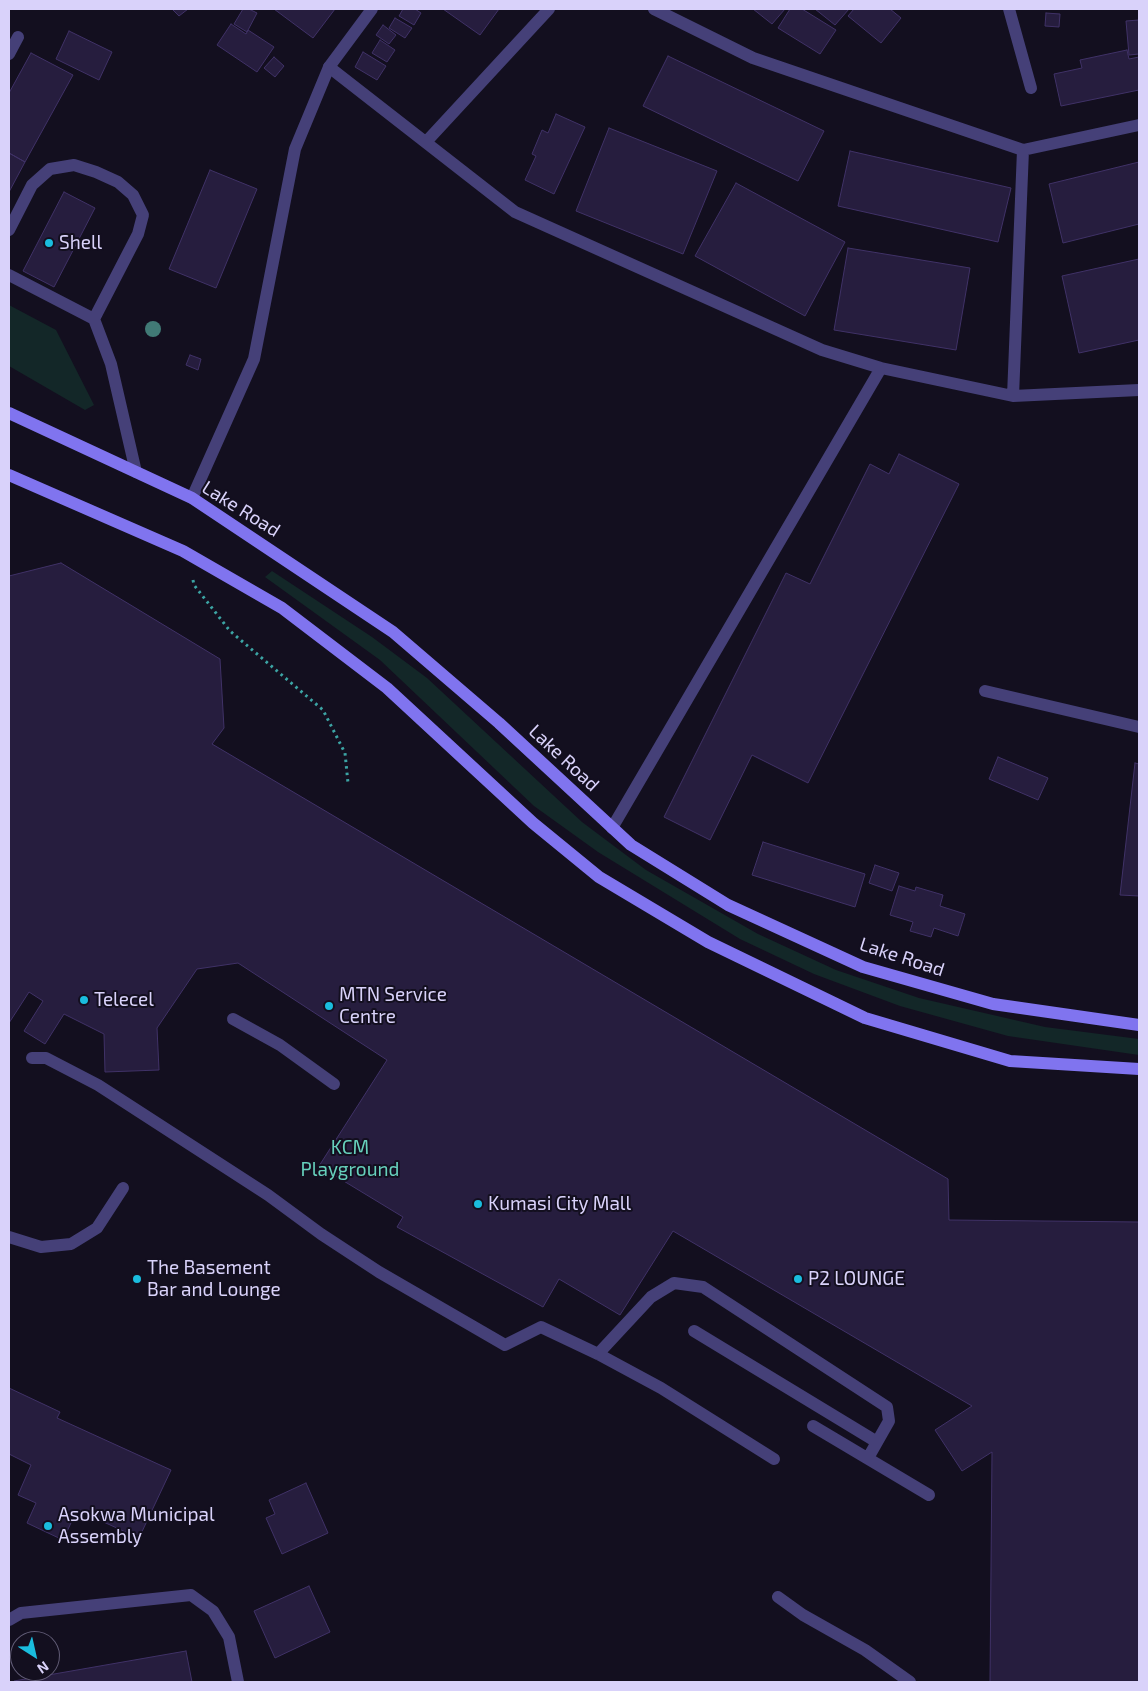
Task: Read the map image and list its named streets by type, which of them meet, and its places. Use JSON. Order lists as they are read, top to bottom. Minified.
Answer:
{"streets":{"main road":["Lake Road"]},"parks":["KCM Playground"],"places":["Shell","Telecel","MTN Service Centre","Kumasi City Mall","The Basement Bar and Lounge","P2 LOUNGE","Asokwa Municipal Assembly"],"north":"bottom right"}
